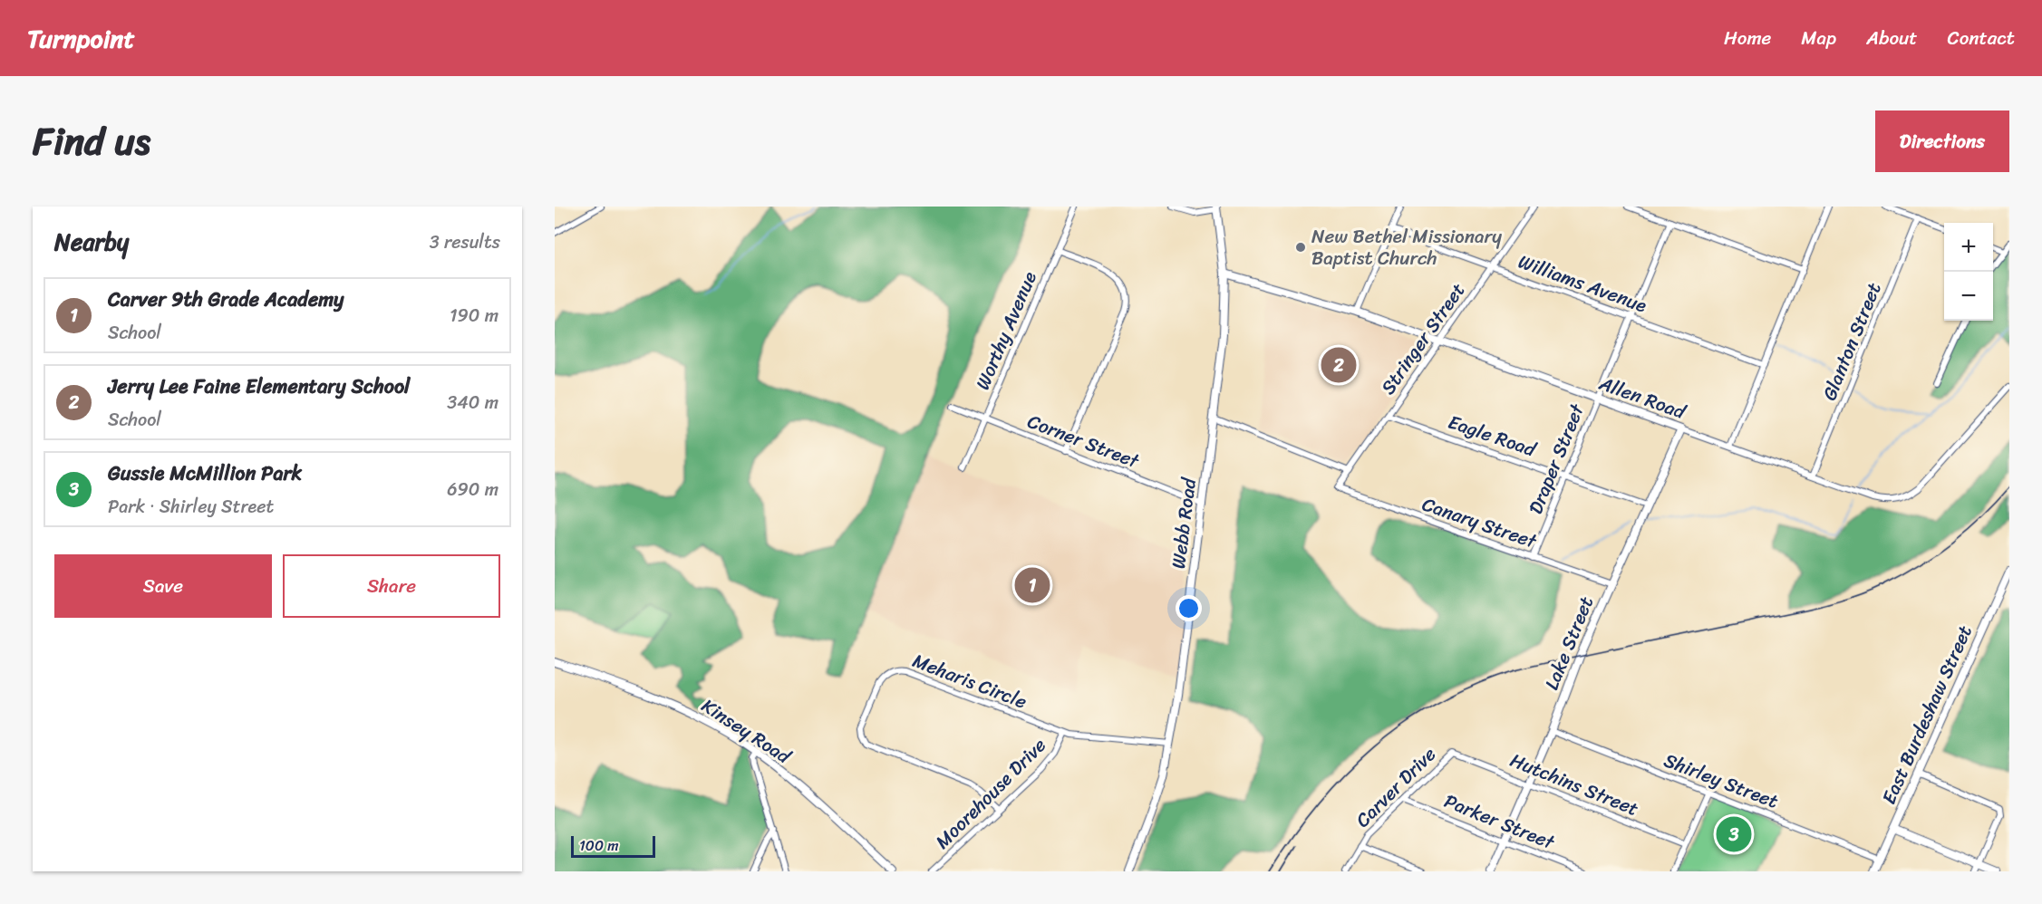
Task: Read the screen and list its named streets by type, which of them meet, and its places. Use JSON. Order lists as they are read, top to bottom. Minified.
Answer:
{"streets":{"street":["Williams Avenue","Worthy Avenue","Stringer Street","Glanton Street","Allen Road","Eagle Road","Corner Street","Draper Street","Canary Street","Webb Road","Lake Street","Meharis Circle","East Burdeshaw Street","Kinsey Road","Shirley Street","Hutchins Street","Carver Drive","Moorehouse Drive","Parker Street"]},"crossings":[["Williams Avenue","Stringer Street"],["Williams Avenue","Draper Street"],["Worthy Avenue","Corner Street"],["Stringer Street","Allen Road"],["Stringer Street","Eagle Road"],["Stringer Street","Canary Street"],["Glanton Street","Allen Road"],["Allen Road","Draper Street"],["Allen Road","Webb Road"],["Allen Road","Lake Street"],["Eagle Road","Draper Street"],["Eagle Road","Lake Street"],["Corner Street","Webb Road"],["Draper Street","Canary Street"],["Canary Street","Lake Street"],["Webb Road","Meharis Circle"],["Lake Street","Shirley Street"],["Lake Street","Hutchins Street"],["Lake Street","Parker Street"],["Meharis Circle","Moorehouse Drive"],["East Burdeshaw Street","Shirley Street"],["Hutchins Street","Carver Drive"],["Carver Drive","Parker Street"]],"places":["New Bethel Missionary Baptist Church"],"scale_bar":"100 m","page":{"header":"Turnpoint","nav":["Home","Map","About","Contact"],"title":"Find us","buttons":["Directions",["Save","Share"]],"heading":["Nearby","3 results"],"map_buttons":["+","−"],"list":[{"mark":"1","name":"Carver 9th Grade Academy","note":"School","value":"190 m"},{"mark":"2","name":"Jerry Lee Faine Elementary School","note":"School","value":"340 m"},{"mark":"3","name":"Gussie McMillion Park","note":"Park · Shirley Street","value":"690 m"}],"pins":["2","1","3"],"scale":"100 m"}}
